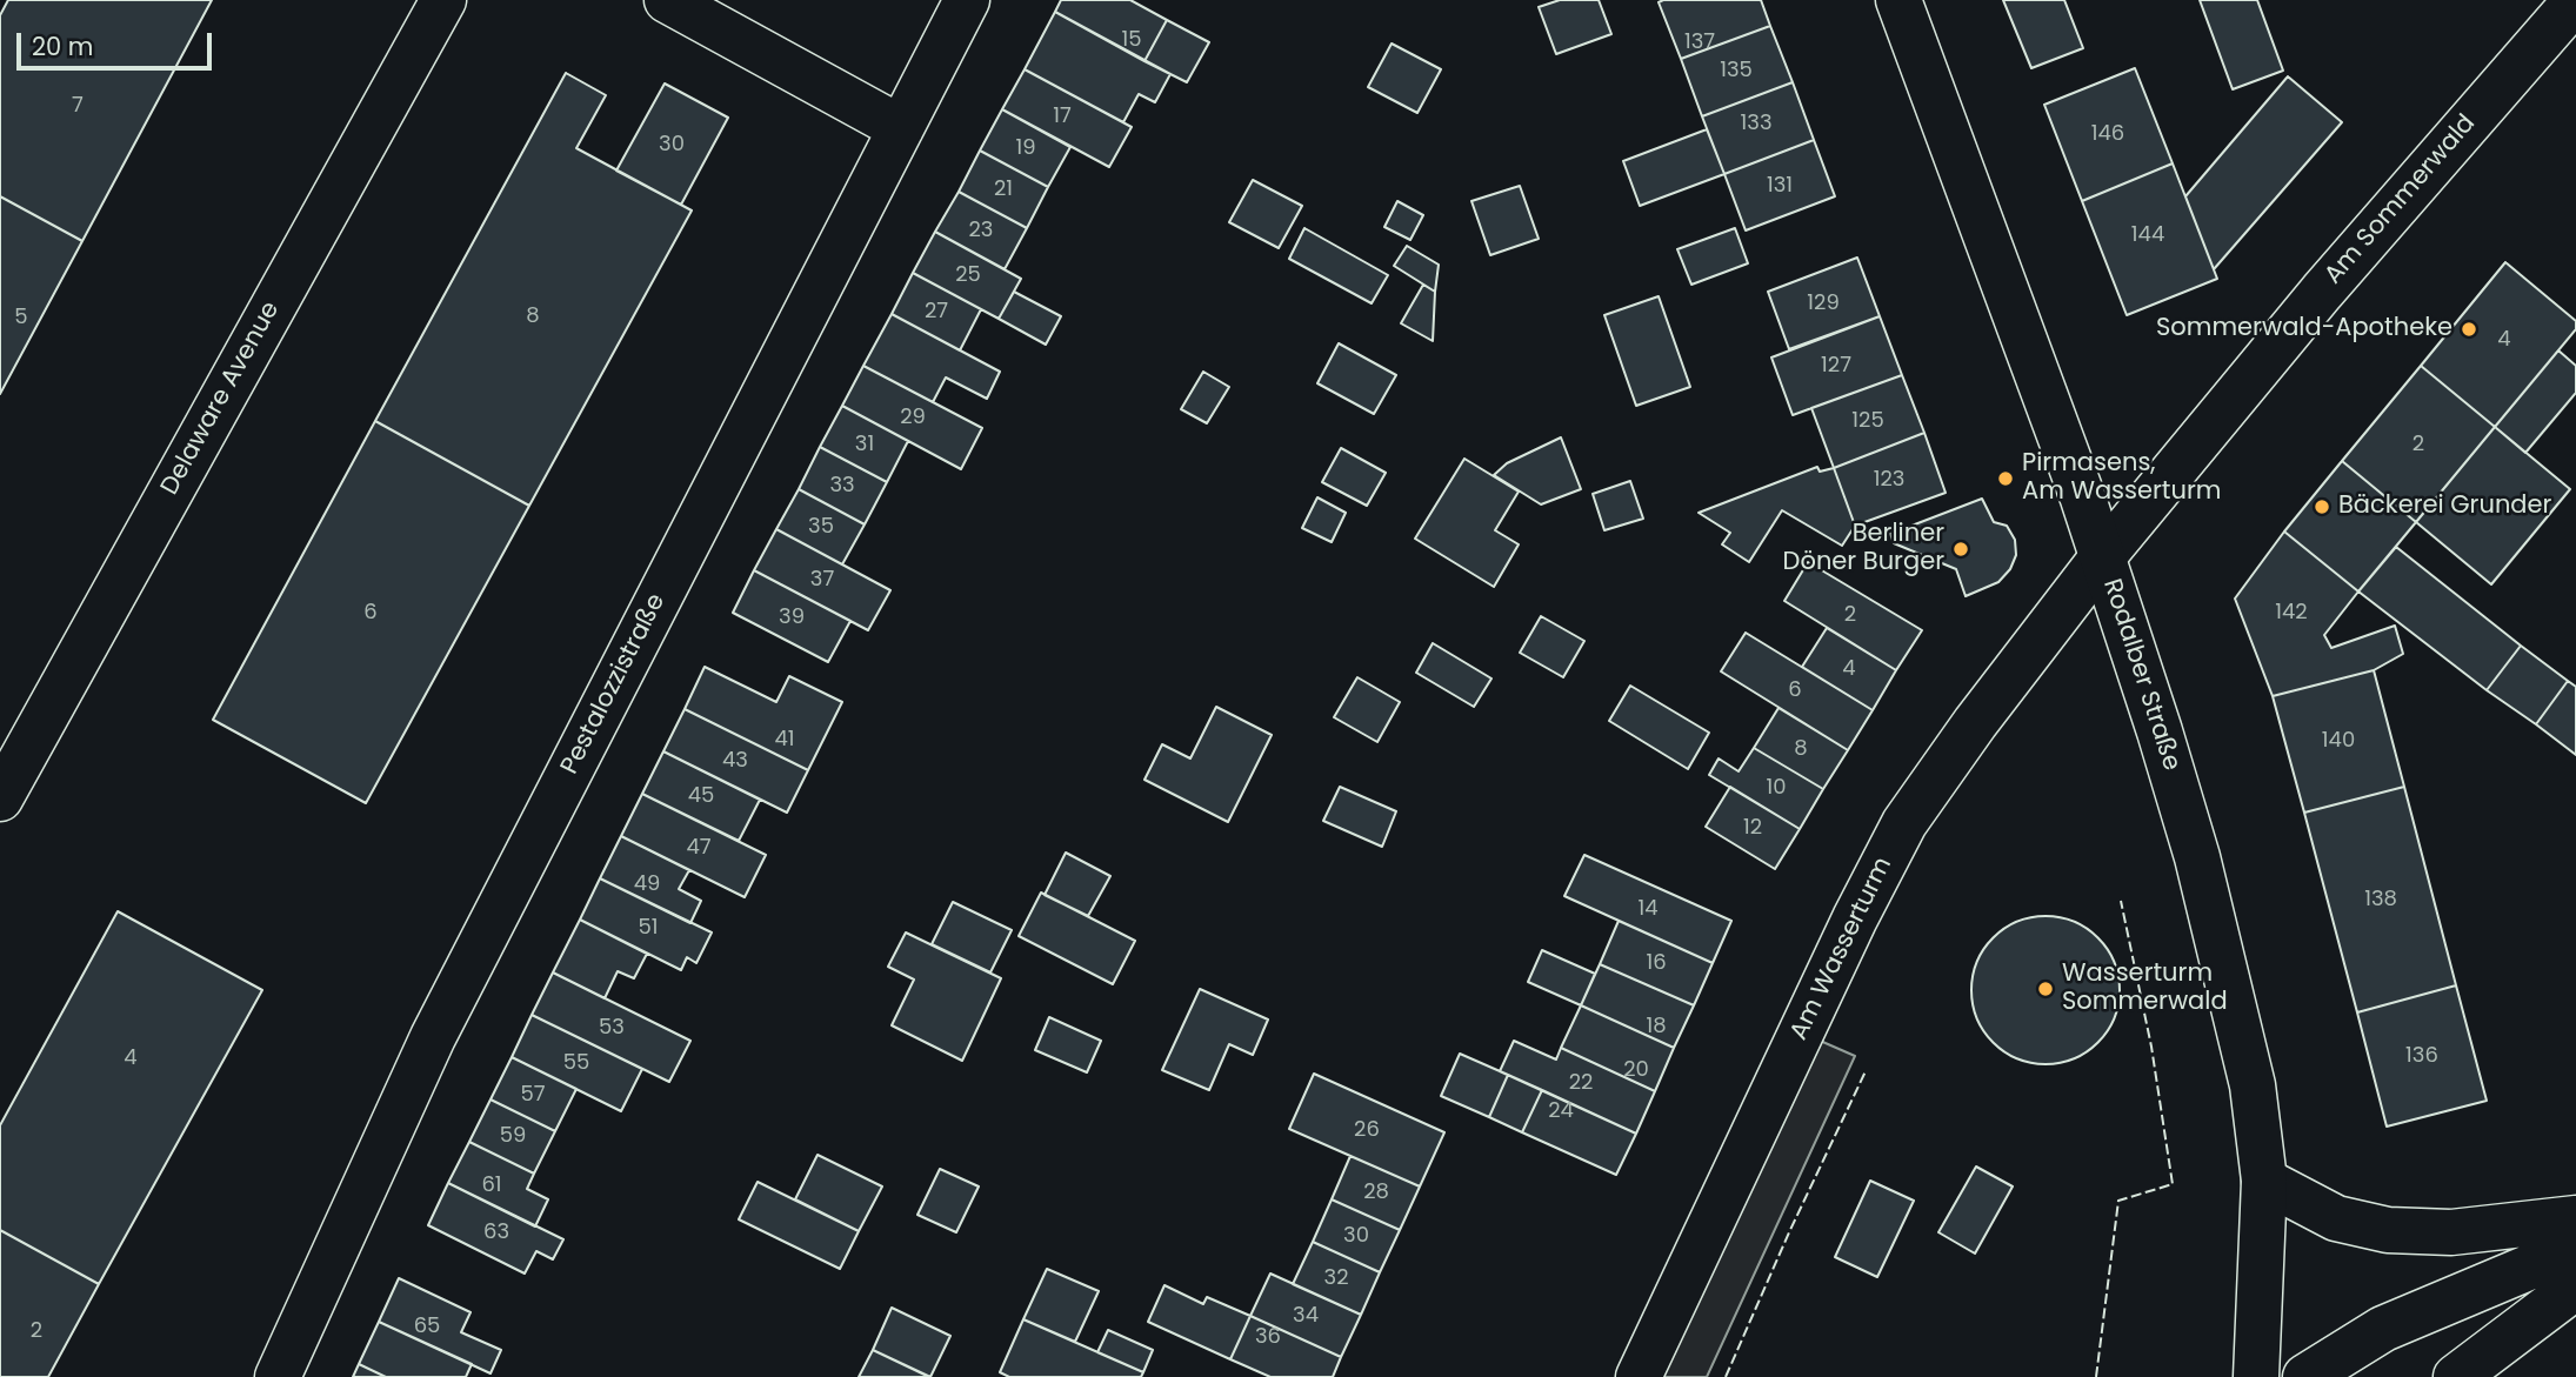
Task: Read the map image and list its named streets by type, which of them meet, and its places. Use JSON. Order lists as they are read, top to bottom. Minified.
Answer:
{"streets":{"street":["Am Sommerwald","Delaware Avenue","Rodalber Straße","Pestalozzistraße","Am Wasserturm"]},"crossings":[["Am Sommerwald","Rodalber Straße"],["Am Sommerwald","Am Wasserturm"],["Rodalber Straße","Am Wasserturm"]],"places":["Sommerwald-Apotheke","Pirmasens, Am Wasserturm","Bäckerei Grunder","Berliner Döner Burger","Wasserturm Sommerwald"],"house_numbers":["15","137","135","7","17","133","146","30","19","131","21","23","144","25","129","27","8","5","4","127","29","125","31","2","123","33","35","37","6","142","2","39","4","6","41","140","8","43","10","45","12","47","49","138","14","51","16","18","53","136","4","55","20","22","57","24","26","59","61","28","63","30","32","34","65","2","36"],"scale_bar":"20 m"}
